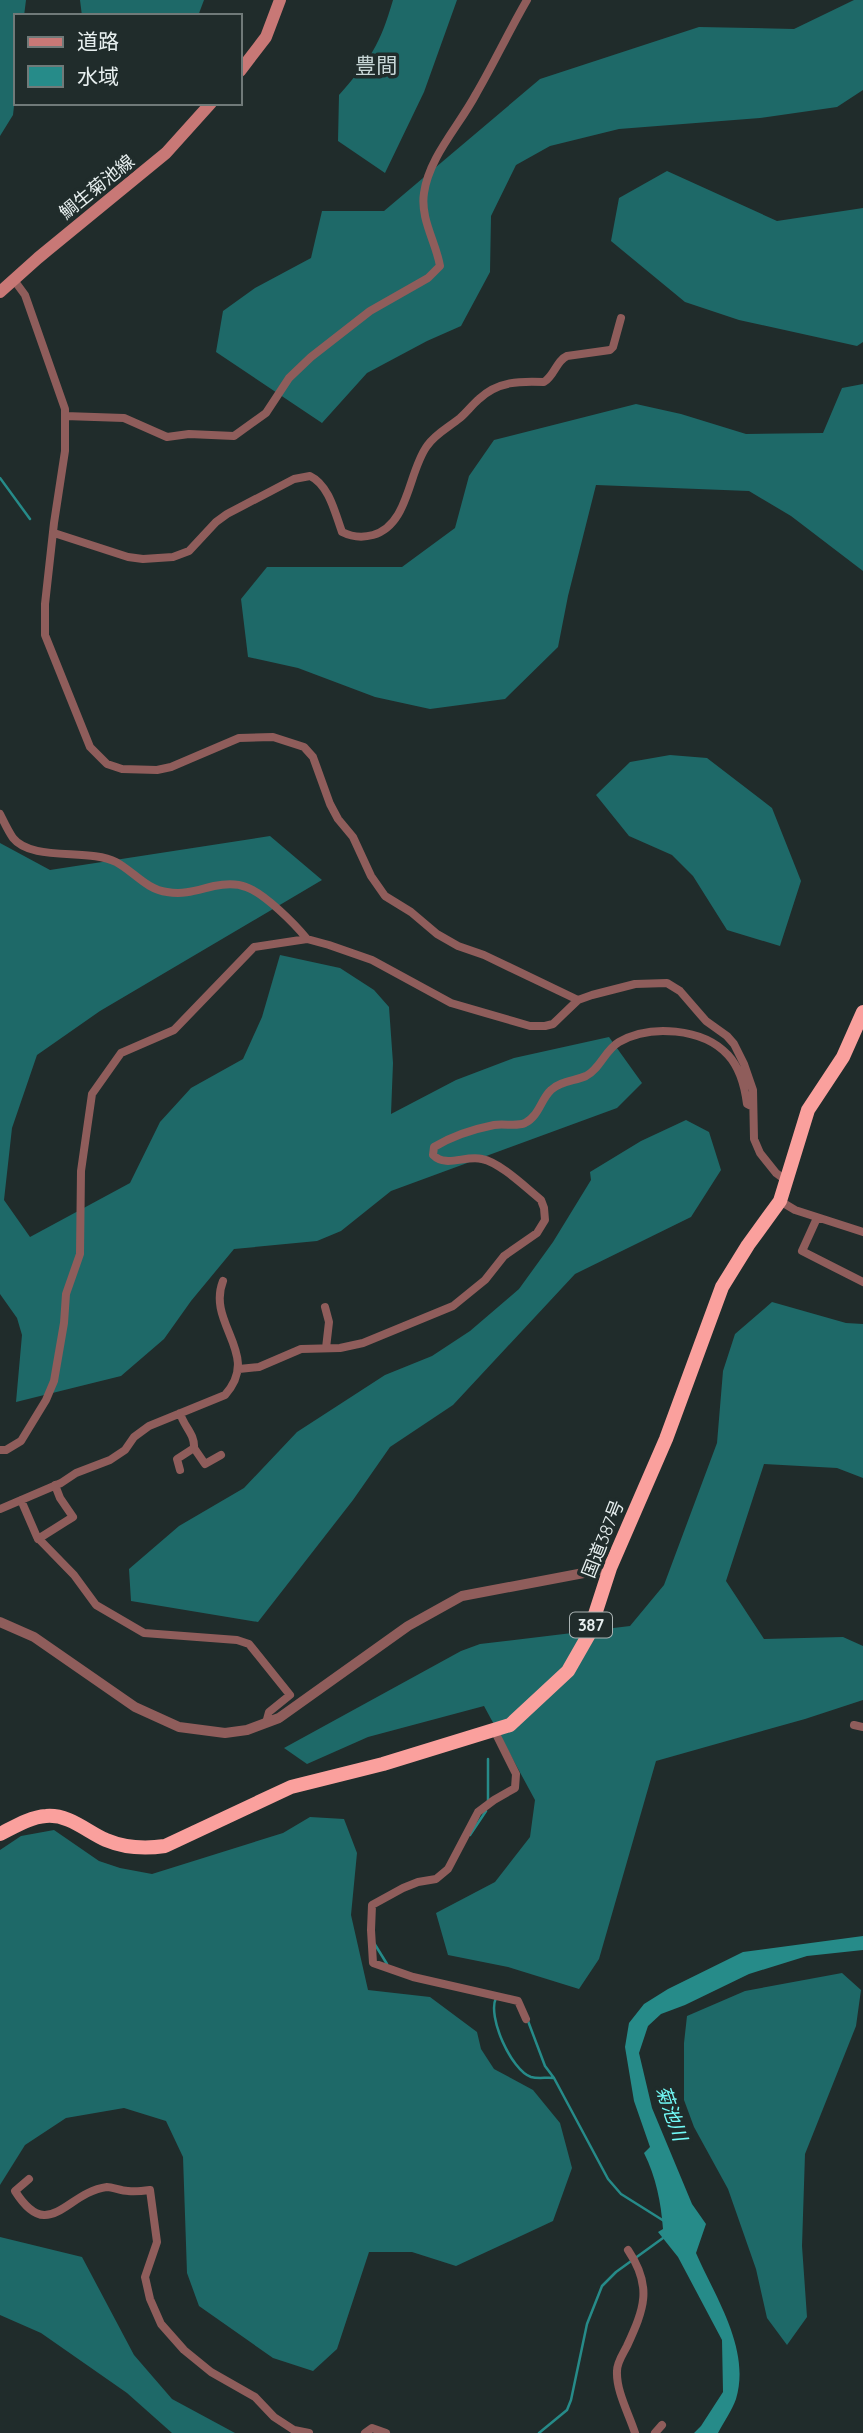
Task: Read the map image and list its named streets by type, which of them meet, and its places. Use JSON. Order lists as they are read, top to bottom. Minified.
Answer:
{"streets":{"highway":["国道387号","387"],"main road":["鯛生菊池線"]},"districts":["豊間"],"water":["菊池川"],"legend":["道路","水域"]}
